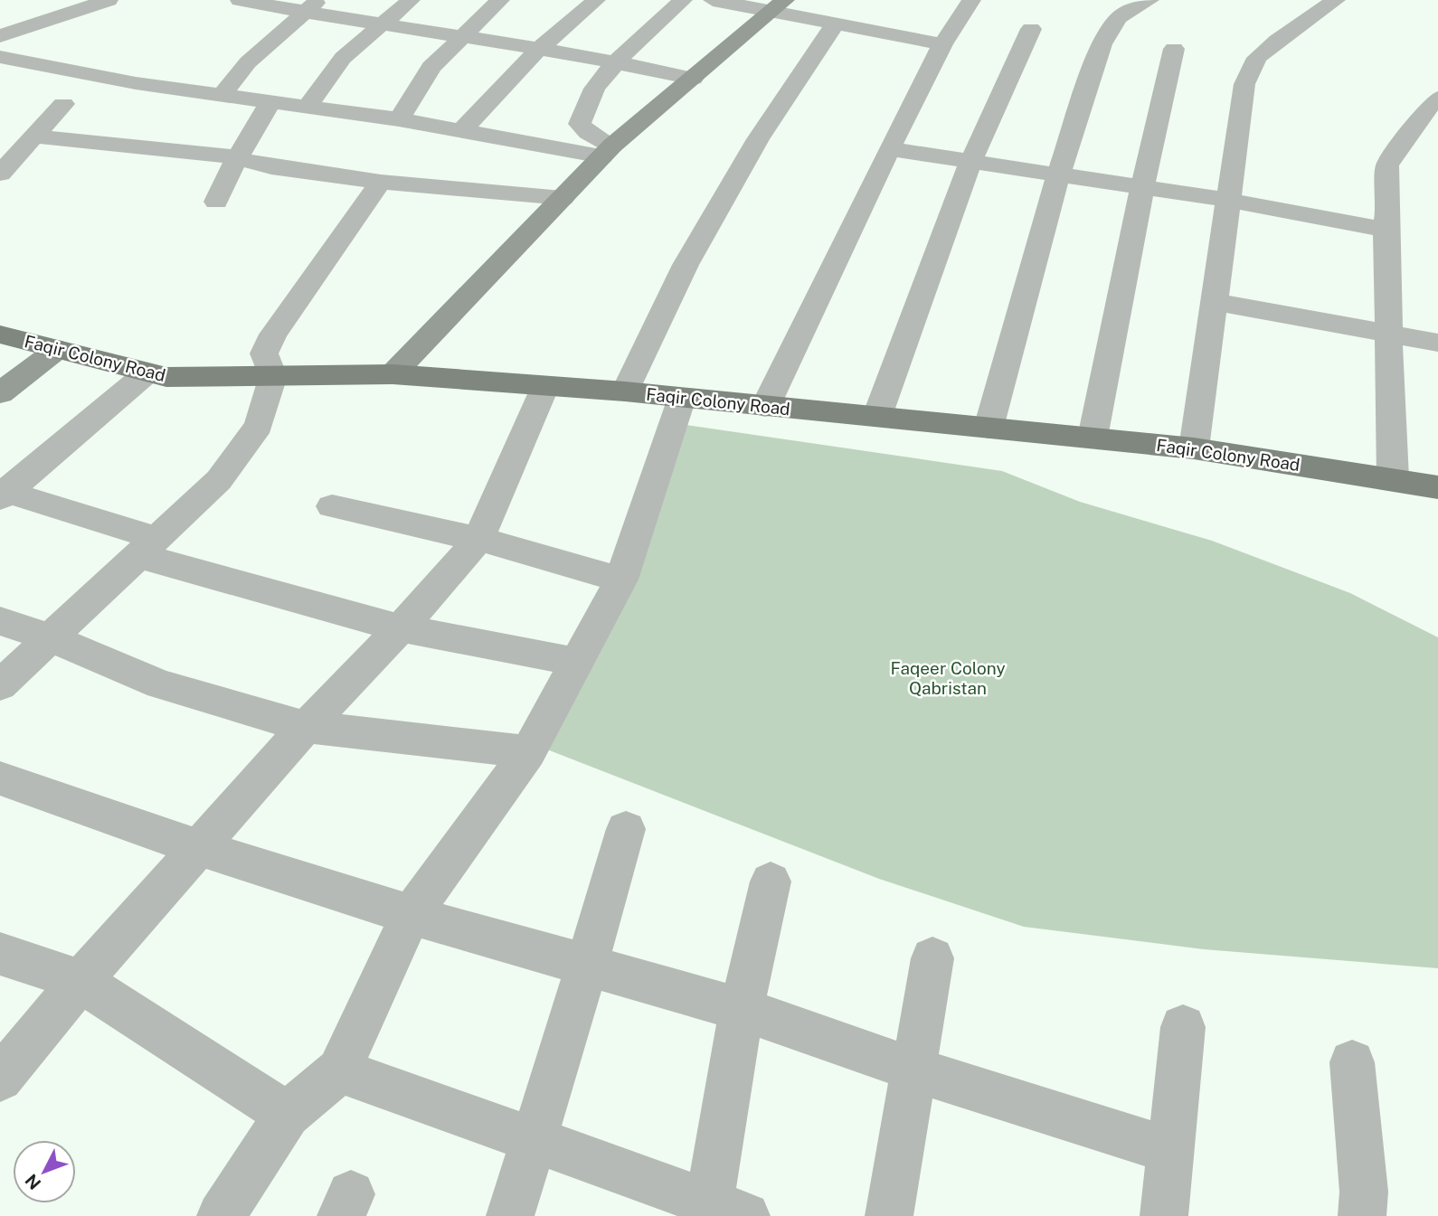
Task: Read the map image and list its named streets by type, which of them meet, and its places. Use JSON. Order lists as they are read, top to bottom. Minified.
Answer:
{"streets":{"main road":["Faqir Colony Road"]},"parks":["Faqeer Colony Qabristan"],"north":"bottom left"}
